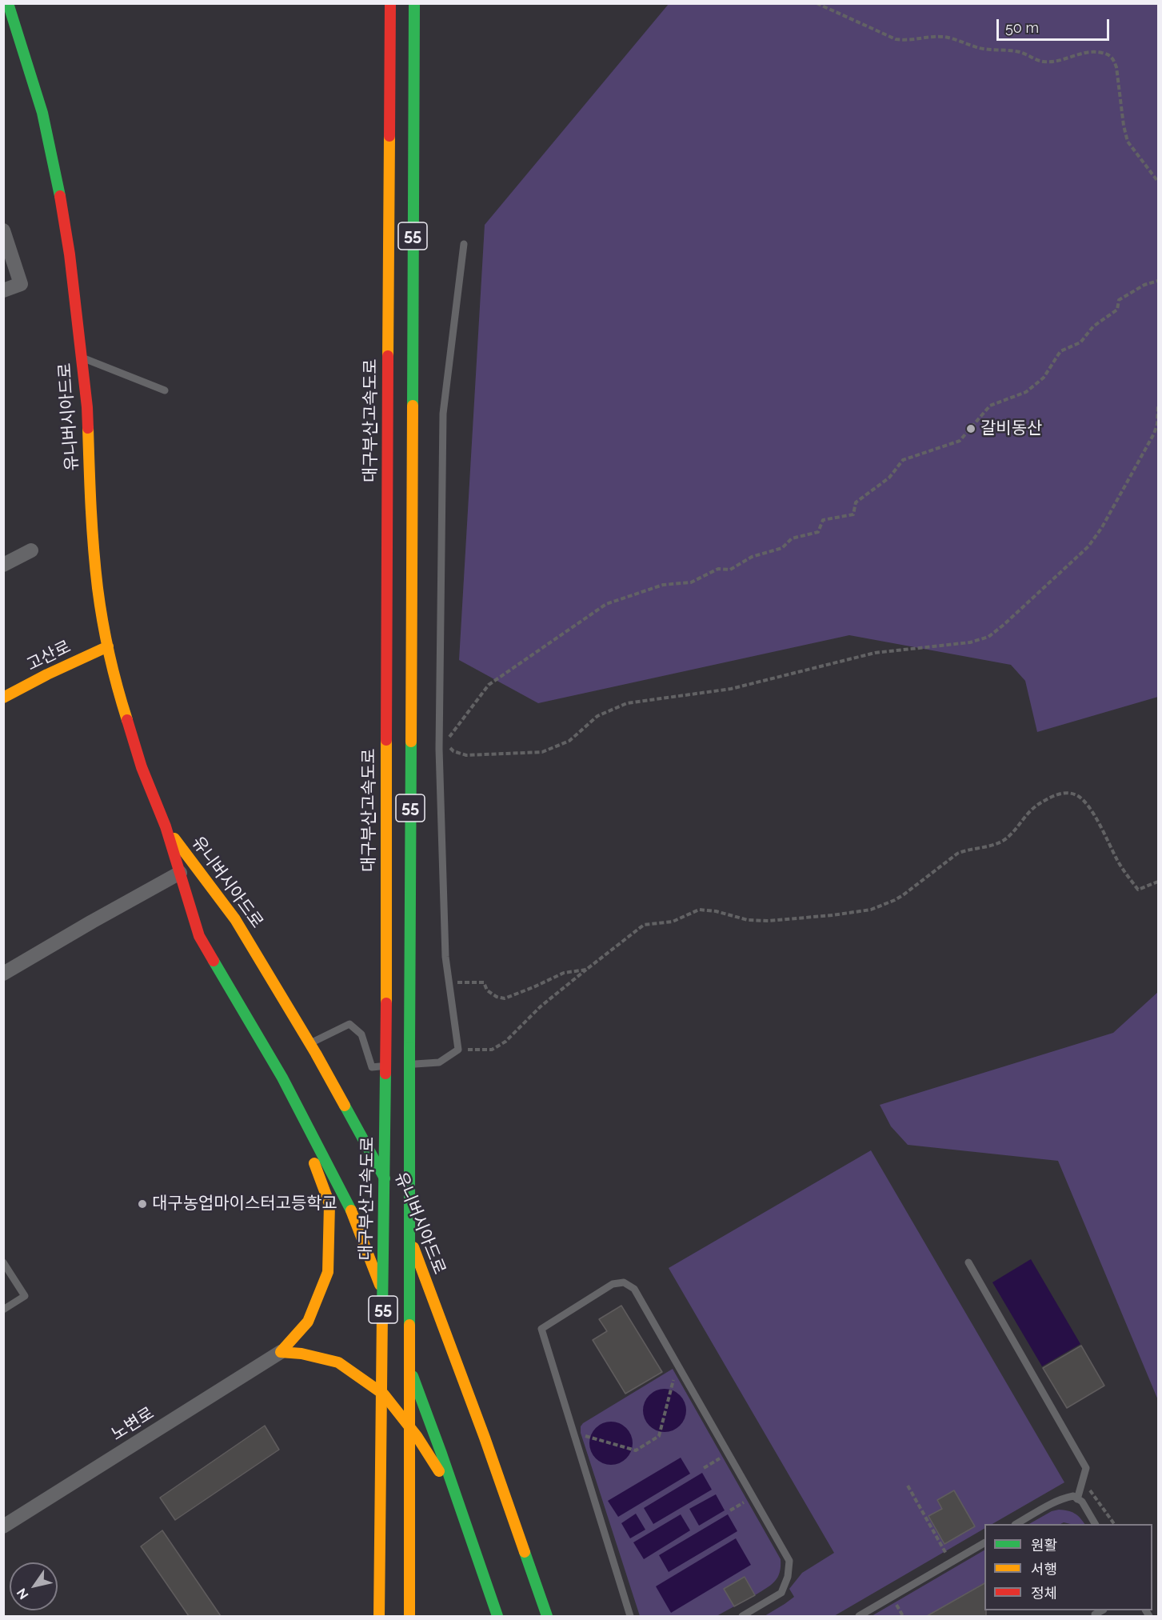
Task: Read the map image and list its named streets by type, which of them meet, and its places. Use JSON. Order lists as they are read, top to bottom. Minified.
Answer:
{"streets":{"main road":["55","유니버시아드로","대구부산고속도로","고산로"],"street":["노변로"]},"crossings":[["유니버시아드로","고산로"]],"places":["갈비동산","대구농업마이스터고등학교"],"legend":["원활","서행","정체"],"scale_bar":"50 m","north":"bottom left"}
